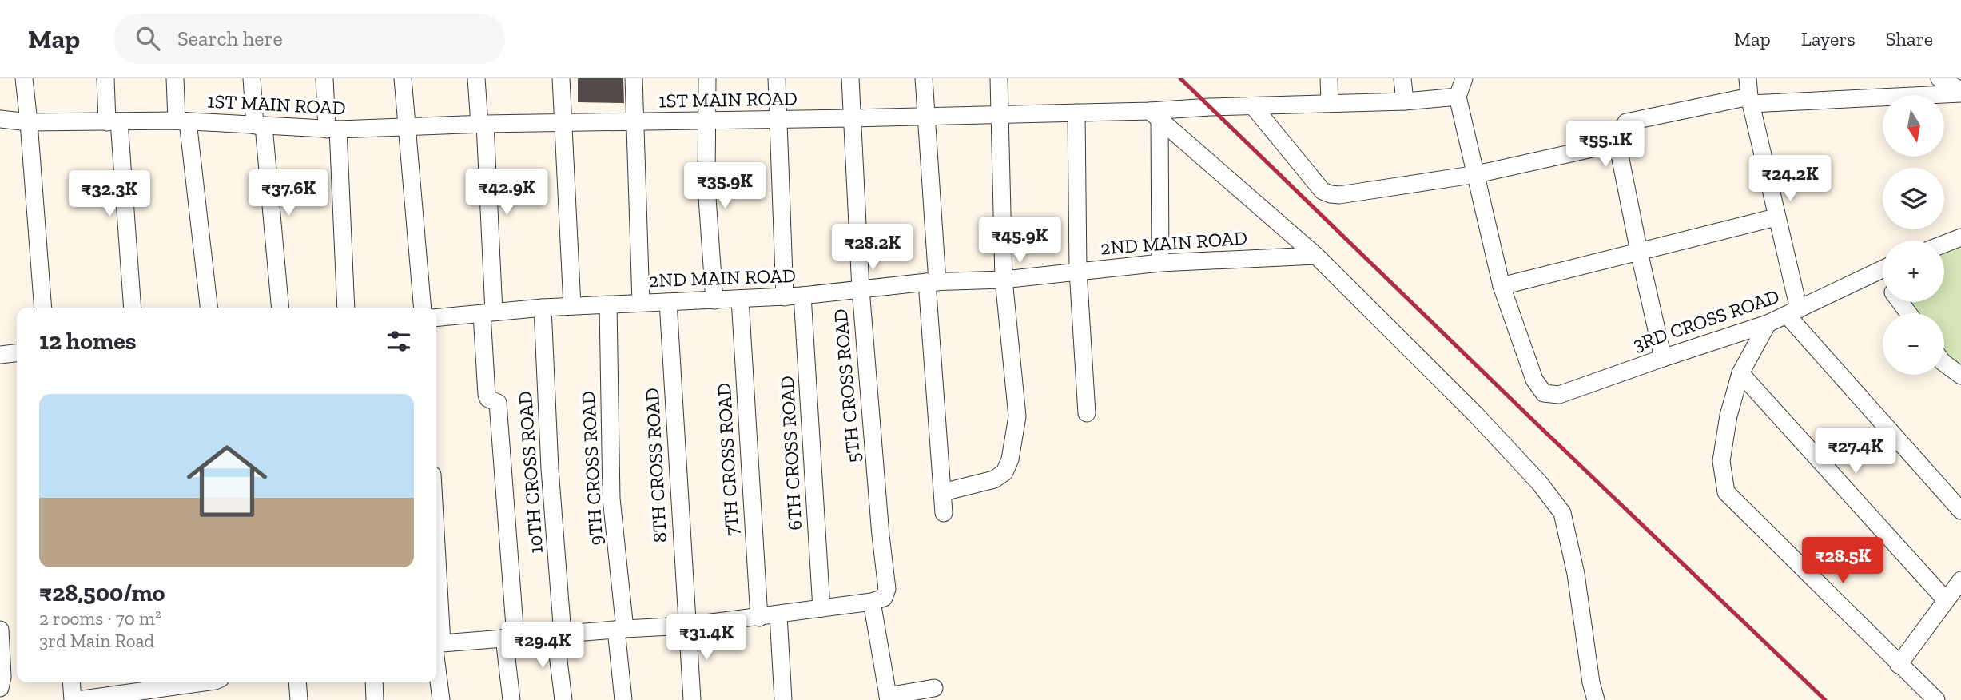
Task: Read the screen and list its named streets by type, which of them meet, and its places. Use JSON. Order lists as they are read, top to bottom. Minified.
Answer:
{"streets":{"street":["1ST MAIN ROAD","2ND MAIN ROAD","3RD CROSS ROAD","5TH CROSS ROAD","6TH CROSS ROAD","7TH CROSS ROAD","8TH CROSS ROAD","9TH CROSS ROAD","10TH CROSS ROAD"]},"crossings":[["1ST MAIN ROAD","5TH CROSS ROAD"],["2ND MAIN ROAD","5TH CROSS ROAD"],["2ND MAIN ROAD","6TH CROSS ROAD"],["2ND MAIN ROAD","7TH CROSS ROAD"],["2ND MAIN ROAD","8TH CROSS ROAD"],["2ND MAIN ROAD","9TH CROSS ROAD"],["2ND MAIN ROAD","10TH CROSS ROAD"]],"north":"bottom","page":{"header":"Map","search":"Search here","nav":["Map","Layers","Share"],"map_buttons":["+","−"],"price":["₹55.1K","₹24.2K","₹35.9K","₹42.9K","₹37.6K","₹32.3K","₹45.9K","₹28.2K","₹27.4K","₹28.5K","₹31.4K","₹29.4K"],"heading":"12 homes","list":[{"name":"₹28,500/mo","note":"2 rooms · 70 m² · 3rd Main Road"}]}}
